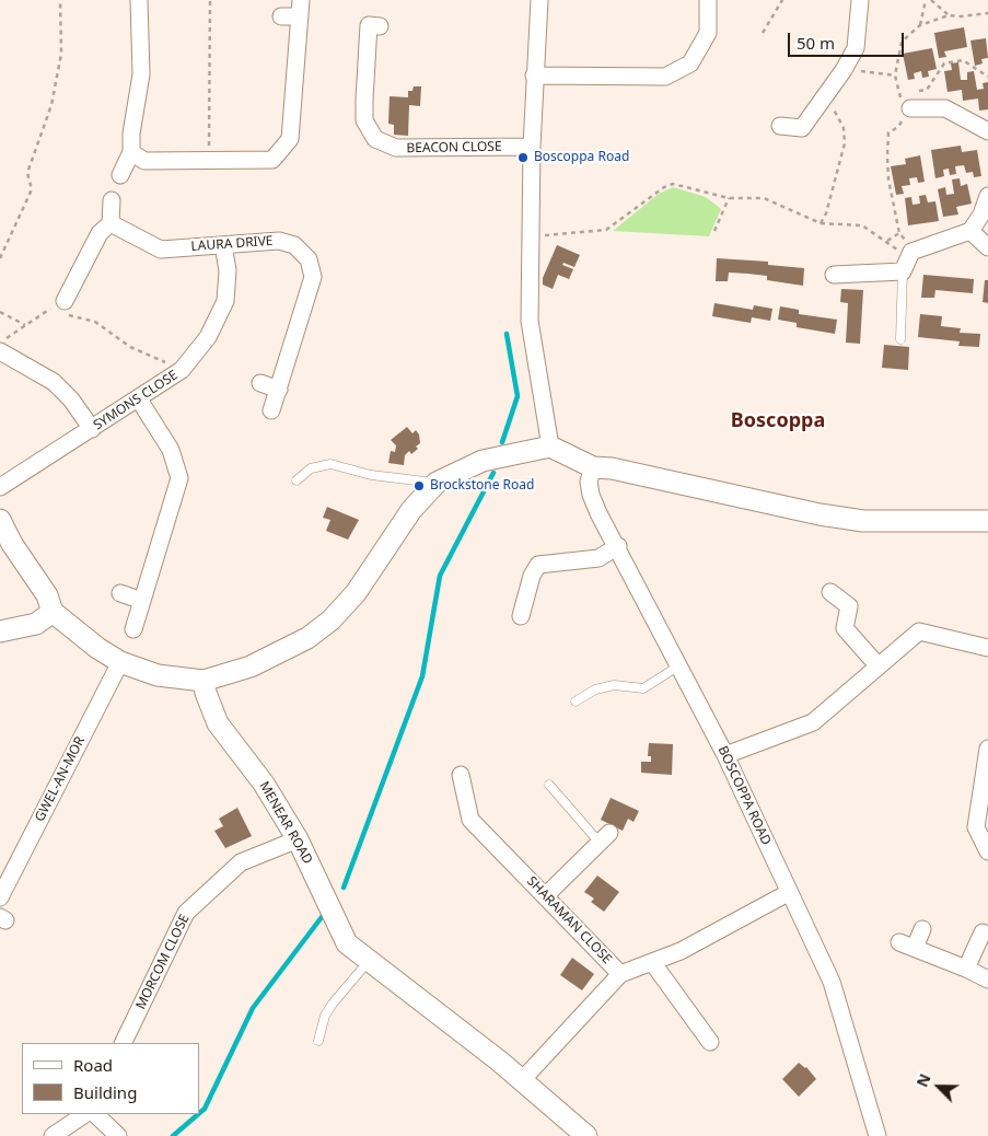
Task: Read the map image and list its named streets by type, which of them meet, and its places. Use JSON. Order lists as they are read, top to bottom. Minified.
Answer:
{"streets":{"street":["BEACON CLOSE","LAURA DRIVE","SYMONS CLOSE","GWEL-AN-MOR","BOSCOPPA ROAD","MENEAR ROAD","SHARAMAN CLOSE","MORCOM CLOSE"]},"crossings":[["LAURA DRIVE","SYMONS CLOSE"],["MENEAR ROAD","SHARAMAN CLOSE"],["MENEAR ROAD","MORCOM CLOSE"]],"districts":["Boscoppa"],"places":["Boscoppa Road","Brockstone Road"],"legend":["Road","Building"],"scale_bar":"50 m","north":"top left"}
